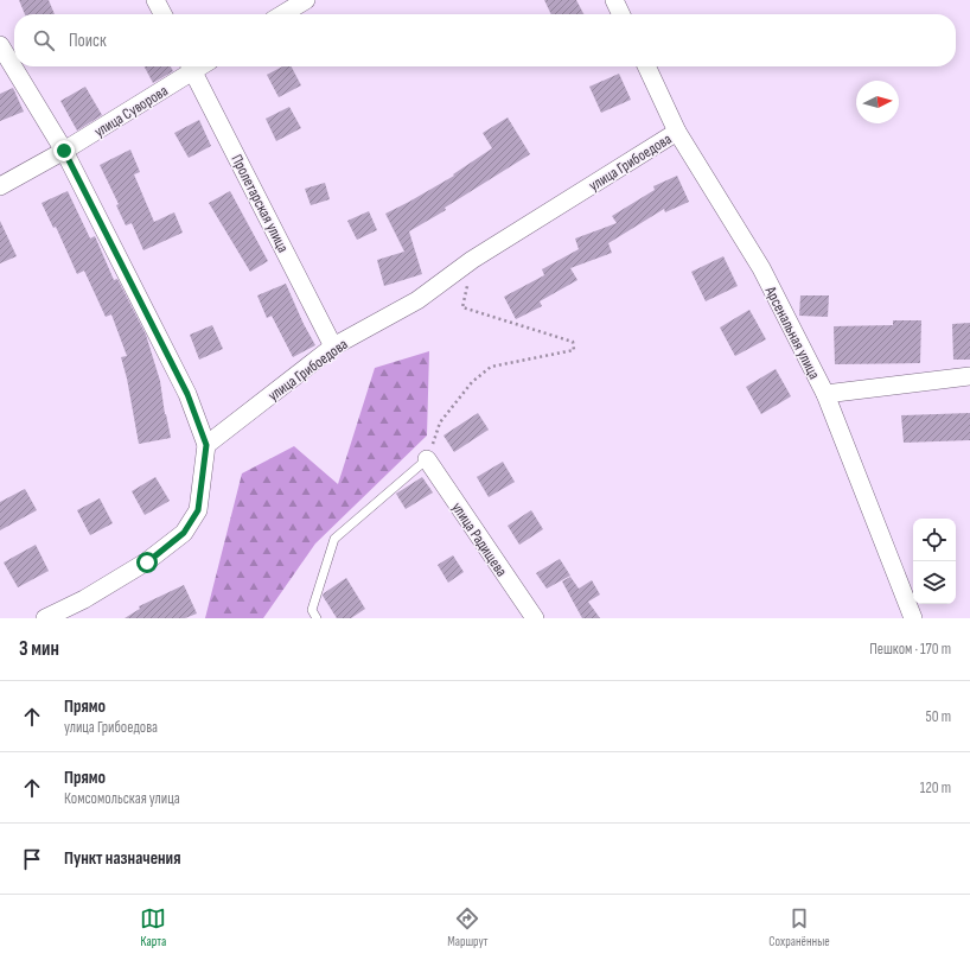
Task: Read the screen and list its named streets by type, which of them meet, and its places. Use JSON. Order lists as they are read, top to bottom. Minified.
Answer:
{"streets":{"street":["улица Суворова","улица Грибоедова","Пролетарская улица","Арсенальная улица","улица Радищева"]},"crossings":[["улица Грибоедова","Пролетарская улица"],["улица Грибоедова","Арсенальная улица"]],"north":"right","page":{"search":"Поиск","heading":["3 мин","Пешком · 170 m"],"list":[["Прямо","улица Грибоедова","50 m"],["Прямо","Комсомольская улица","120 m"],"Пункт назначения"],"nav":["Карта","Маршрут","Сохранённые"]}}
